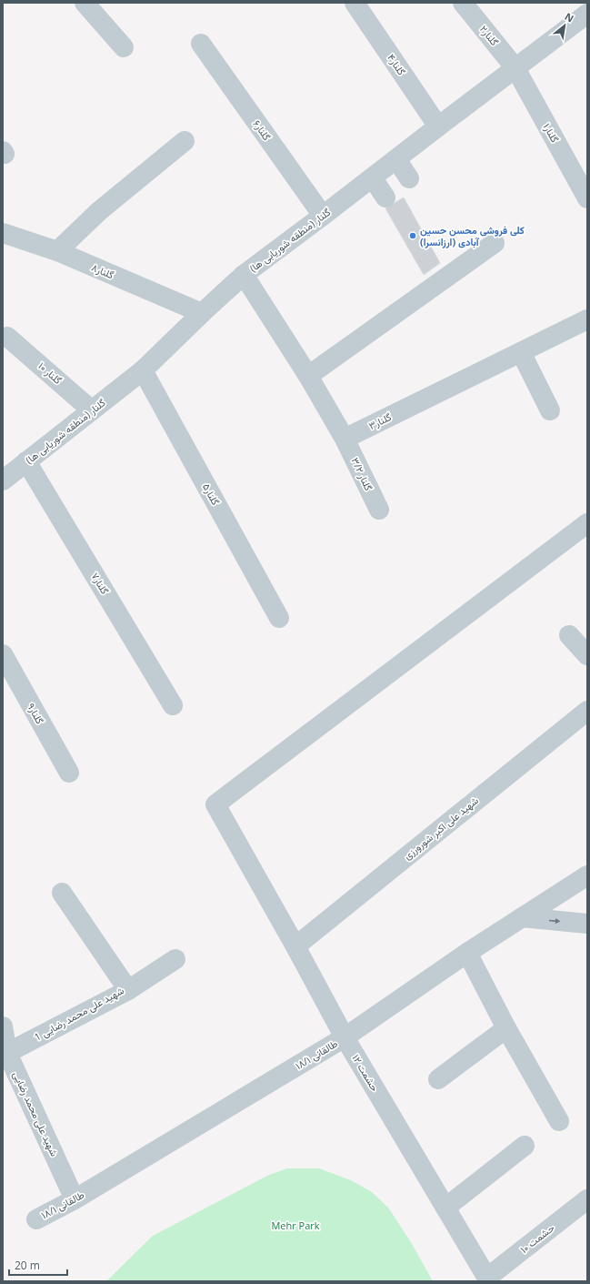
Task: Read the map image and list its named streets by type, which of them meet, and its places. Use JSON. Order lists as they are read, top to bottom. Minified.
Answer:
{"streets":{"street":["گلنار۲","گلنار۴","گلنار۶","گلنار۱","گلنار (منطقه شوریابی ها)","گلنار۸","گلنار ۱۰","گلنار۳","گلنار ۳/۲","گلنار۵","گلنار۷","گلنار۹","شهید علی اکبر شورورزی","شهید علی محمد رضایی 1","طالقانی ۱۸/۱","حشمت ۱۲","شهید علی محمد رضایی","حشمت ۱۰"]},"crossings":[["گلنار۲","گلنار۱"],["گلنار۲","گلنار (منطقه شوریابی ها)"],["گلنار۴","گلنار (منطقه شوریابی ها)"],["گلنار۶","گلنار (منطقه شوریابی ها)"],["گلنار۱","گلنار (منطقه شوریابی ها)"],["گلنار (منطقه شوریابی ها)","گلنار۸"],["گلنار (منطقه شوریابی ها)","گلنار ۱۰"],["گلنار (منطقه شوریابی ها)","گلنار۵"],["گلنار (منطقه شوریابی ها)","گلنار۷"],["گلنار۳","گلنار ۳/۲"],["شهید علی اکبر شورورزی","حشمت ۱۲"],["شهید علی محمد رضایی 1","شهید علی محمد رضایی"],["طالقانی ۱۸/۱","حشمت ۱۲"],["طالقانی ۱۸/۱","شهید علی محمد رضایی"],["حشمت ۱۲","حشمت ۱۰"]],"parks":["Mehr Park"],"places":["کلی فروشی محسن حسین آبادی (ارزانسرا)"],"scale_bar":"20 m","north":"top right"}
